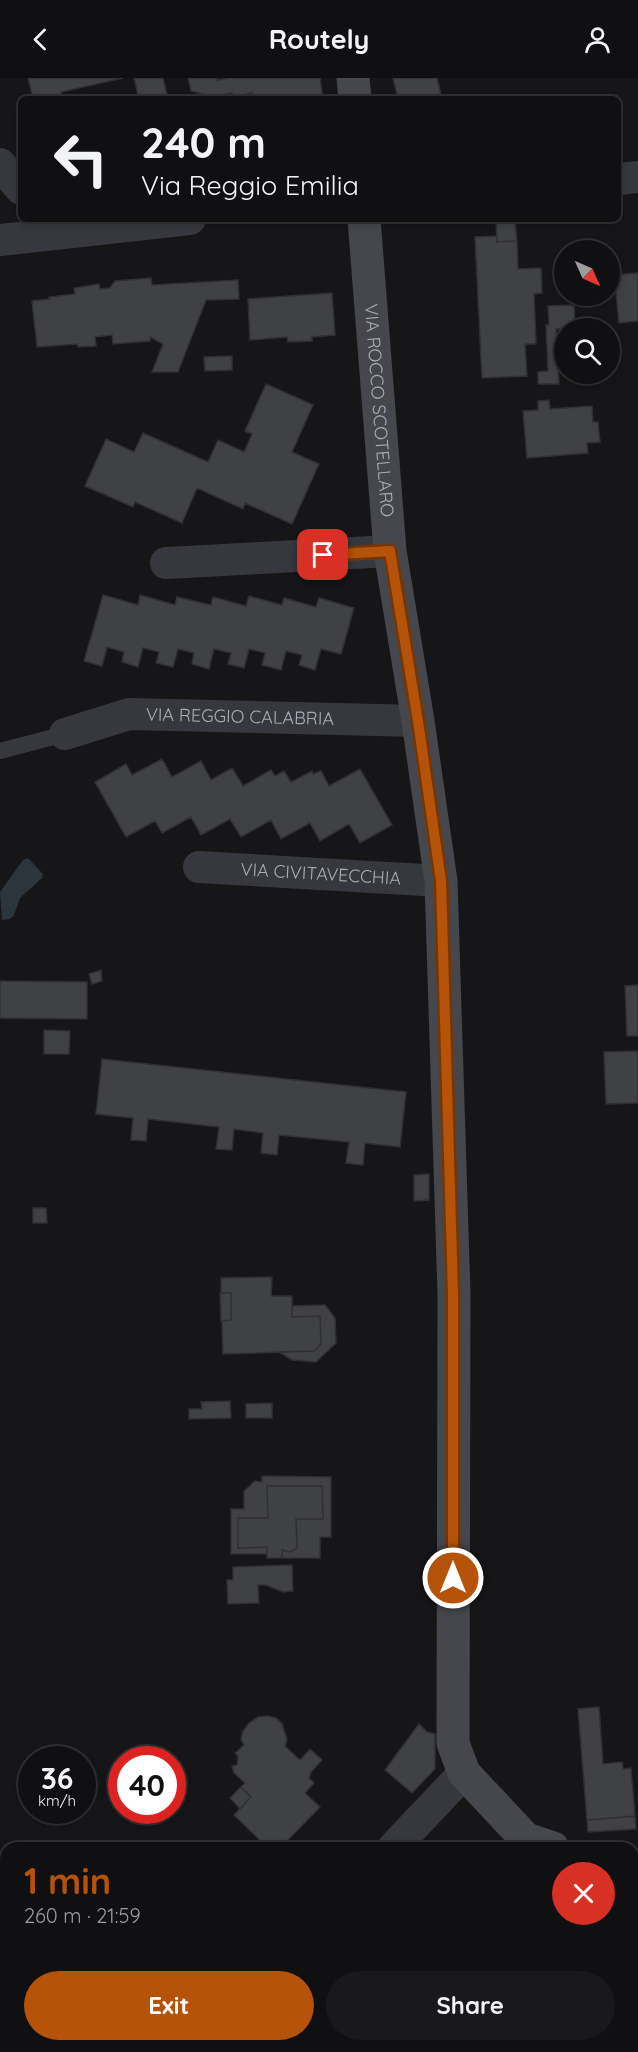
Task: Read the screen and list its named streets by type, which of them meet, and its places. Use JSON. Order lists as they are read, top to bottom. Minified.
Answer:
{"streets":{"street":["VIA ROCCO SCOTELLARO","VIA REGGIO CALABRIA","VIA CIVITAVECCHIA"]},"crossings":[["VIA ROCCO SCOTELLARO","VIA REGGIO CALABRIA"],["VIA ROCCO SCOTELLARO","VIA CIVITAVECCHIA"]],"north":"bottom right","page":{"header":"Routely","turn":["240 m","Via Reggio Emilia"],"speed":"36 km/h","limit":"40","heading":["1 min","260 m · 21:59"],"buttons":["Exit","Share"]}}
